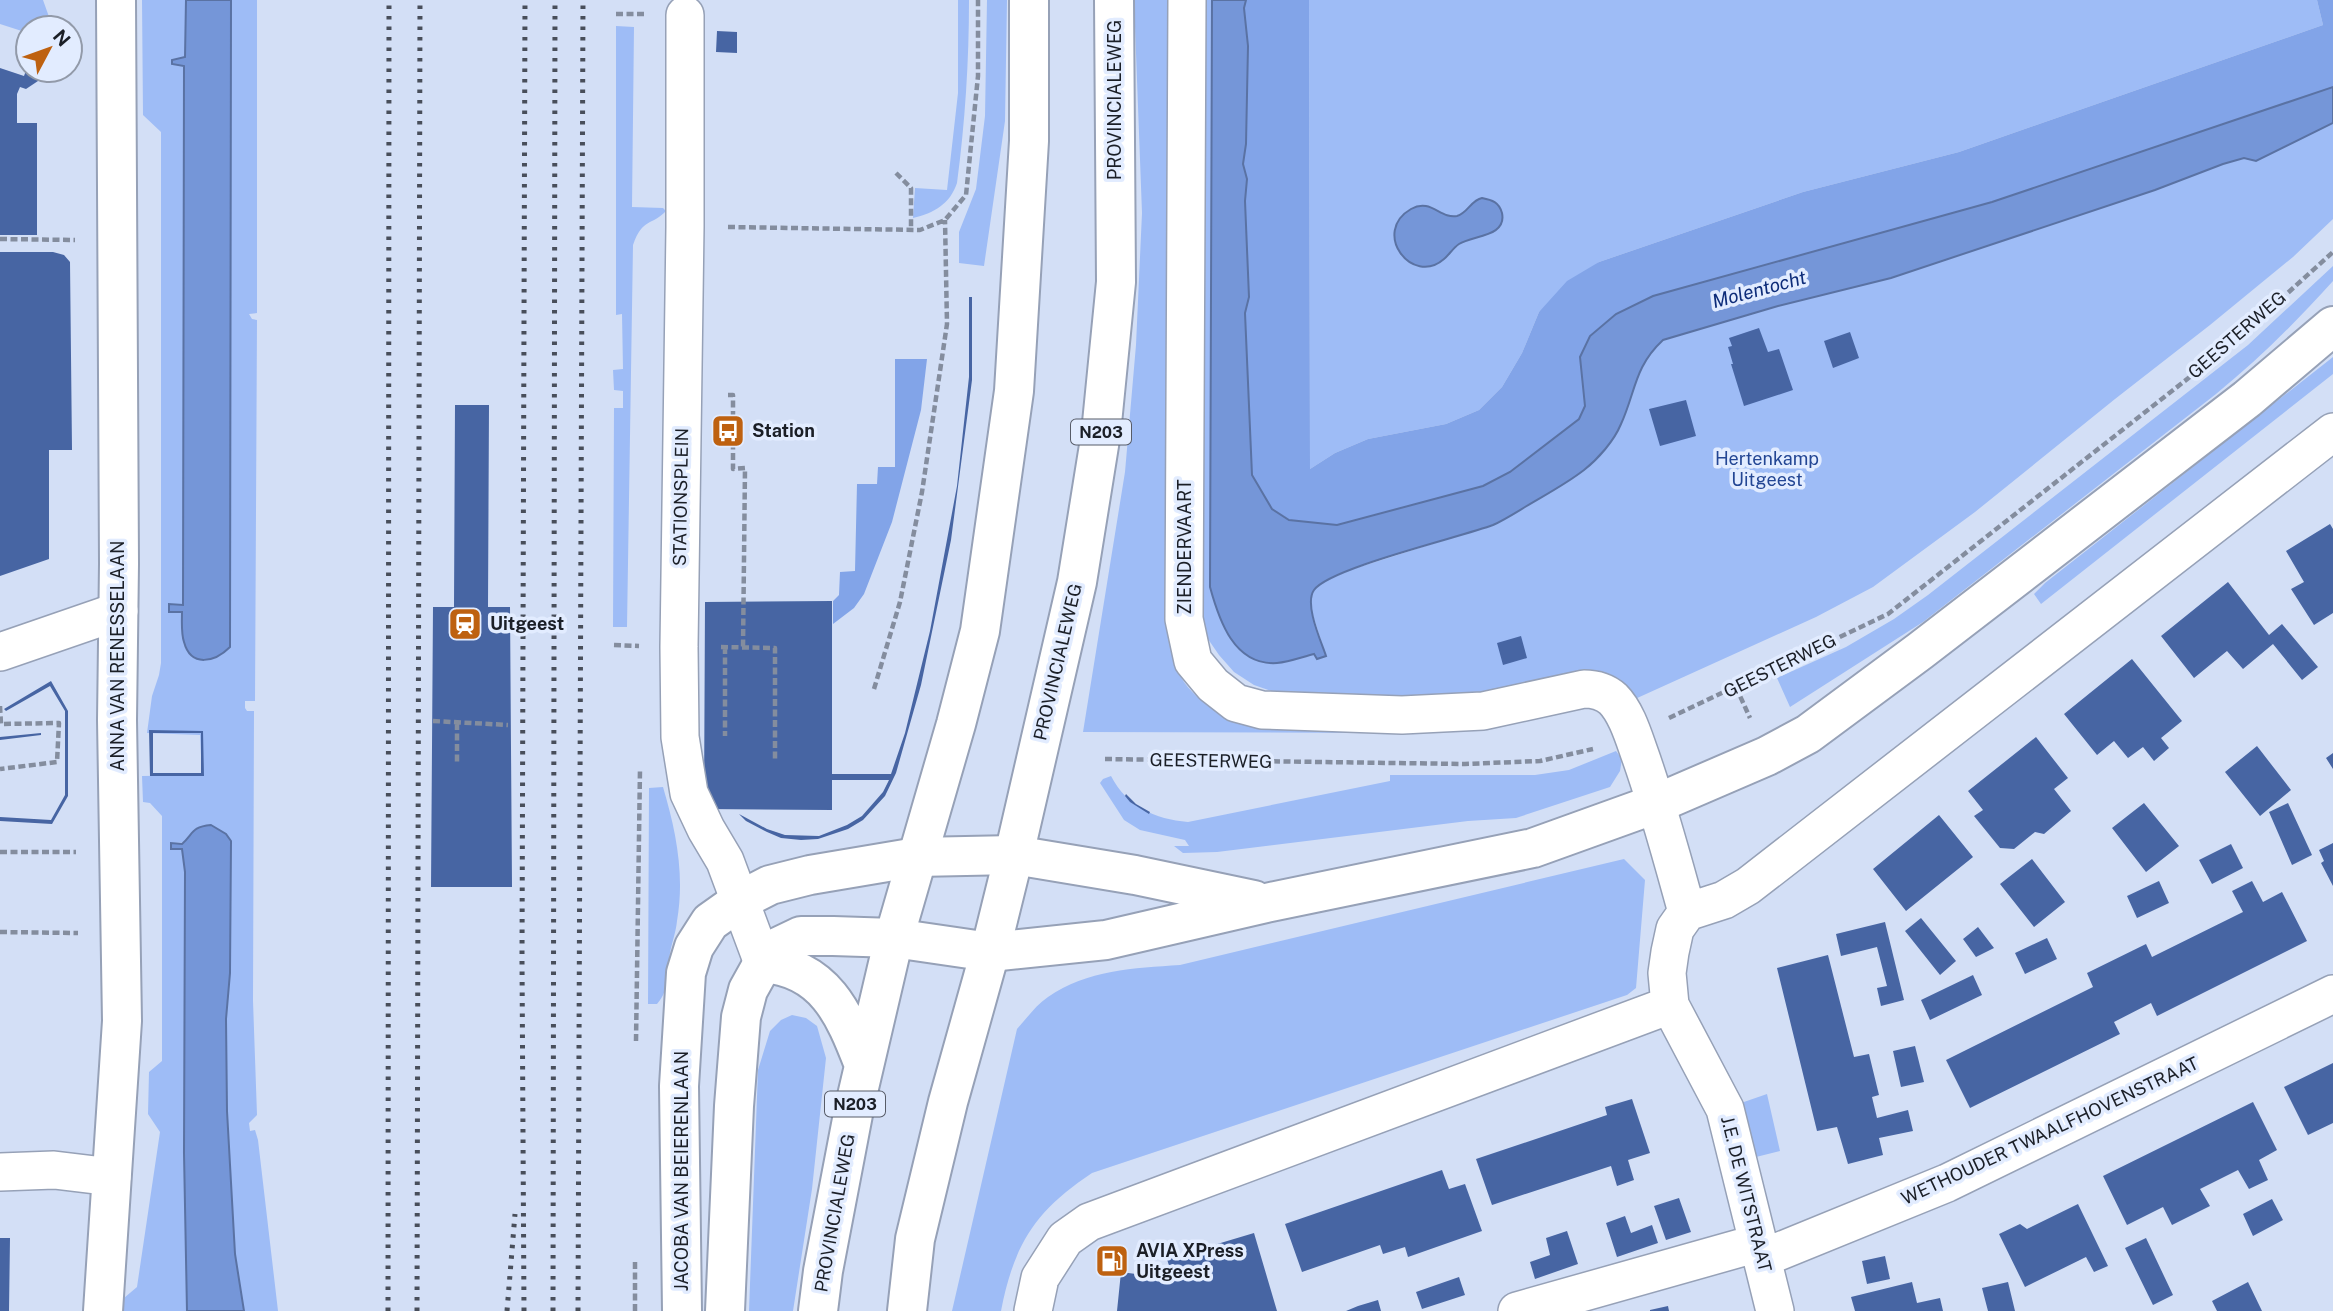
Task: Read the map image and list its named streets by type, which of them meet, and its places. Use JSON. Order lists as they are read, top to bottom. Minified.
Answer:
{"streets":{"main road":["PROVINCIALEWEG","N203","ANNA VAN RENESSELAAN","JACOBA VAN BEIERENLAAN"],"street":["STATIONSPLEIN","ZIENDERVAART","WETHOUDER TWAALFHOVENSTRAAT","J.E. DE WITSTRAAT"],"path":["GEESTERWEG"]},"crossings":[["PROVINCIALEWEG","JACOBA VAN BEIERENLAAN"],["GEESTERWEG","ZIENDERVAART"],["STATIONSPLEIN","JACOBA VAN BEIERENLAAN"],["WETHOUDER TWAALFHOVENSTRAAT","J.E. DE WITSTRAAT"]],"water":["Molentocht"],"parks":["Hertenkamp Uitgeest"],"places":{"bus stop":["Station"],"station":["Uitgeest"],"fuel station":["AVIA XPress Uitgeest"]},"north":"top right"}
